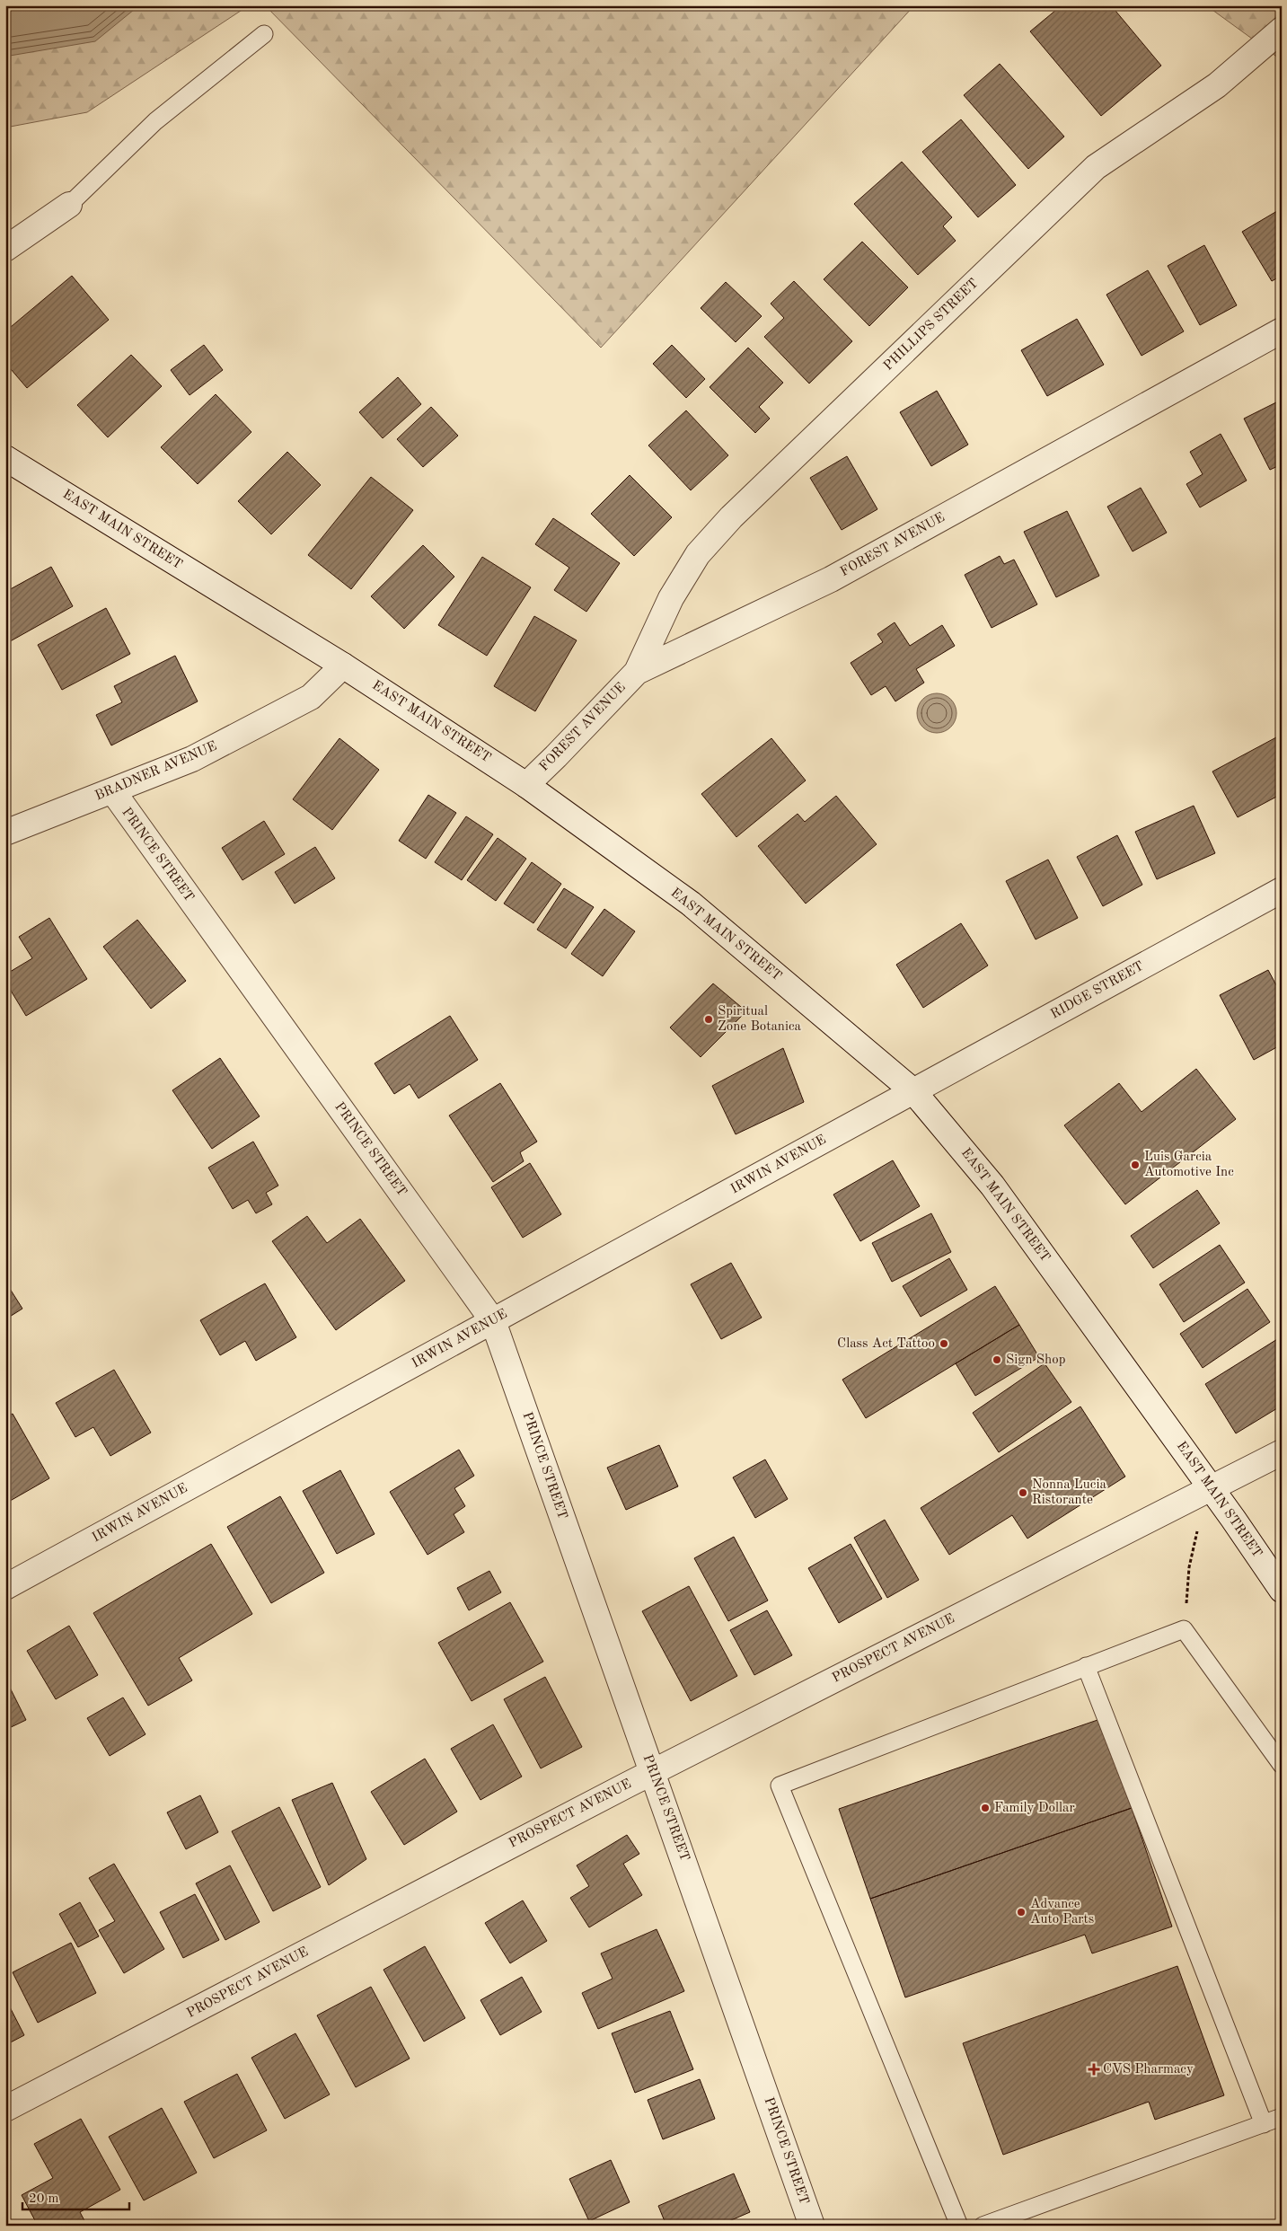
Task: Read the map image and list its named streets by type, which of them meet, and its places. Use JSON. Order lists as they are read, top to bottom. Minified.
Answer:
{"streets":{"street":["PHILLIPS STREET","EAST MAIN STREET","FOREST AVENUE","BRADNER AVENUE","PRINCE STREET","RIDGE STREET","IRWIN AVENUE","PROSPECT AVENUE"]},"crossings":[["PHILLIPS STREET","FOREST AVENUE"],["EAST MAIN STREET","FOREST AVENUE"],["EAST MAIN STREET","BRADNER AVENUE"],["EAST MAIN STREET","RIDGE STREET"],["EAST MAIN STREET","IRWIN AVENUE"],["EAST MAIN STREET","PROSPECT AVENUE"],["BRADNER AVENUE","PRINCE STREET"],["PRINCE STREET","IRWIN AVENUE"],["PRINCE STREET","PROSPECT AVENUE"],["RIDGE STREET","IRWIN AVENUE"]],"places":{"other":["Spiritual Zone Botanica","Luis Garcia Automotive Inc","Class Act Tattoo","Sign Shop","Nonna Lucia Ristorante","Family Dollar","Advance Auto Parts"],"health":["CVS Pharmacy"]},"scale_bar":"20 m"}
